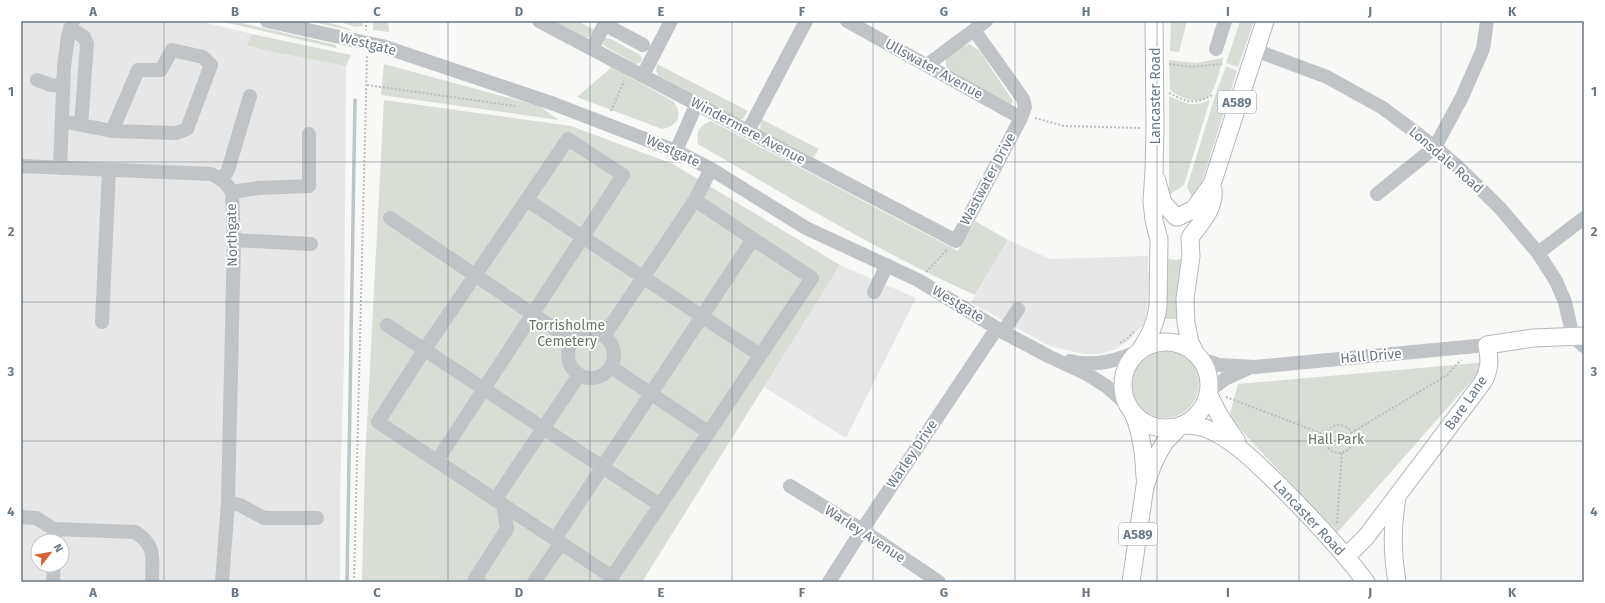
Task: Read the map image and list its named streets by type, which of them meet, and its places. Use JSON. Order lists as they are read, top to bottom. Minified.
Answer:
{"streets":{"main road":["Lancaster Road","A589","Bare Lane"],"street":["Westgate","Ullswater Avenue","Windermere Avenue","Lonsdale Road","Wastwater Drive","Northgate","Hall Drive","Warley Drive","Warley Avenue"]},"crossings":[["Westgate","Lancaster Road"],["Westgate","A589"],["Westgate","Hall Drive"],["Westgate","Warley Drive"],["Ullswater Avenue","Wastwater Drive"],["Lancaster Road","A589"],["Lancaster Road","Hall Drive"],["Lancaster Road","Bare Lane"],["A589","Lonsdale Road"],["A589","Hall Drive"],["Windermere Avenue","Wastwater Drive"],["Hall Drive","Bare Lane"],["Warley Drive","Warley Avenue"]],"parks":["Torrisholme Cemetery","Hall Park"],"north":"top right","grid":{"columns":["A","B","C","D","E","F","G","H","I","J","K"],"rows":["1","2","3","4"]}}
